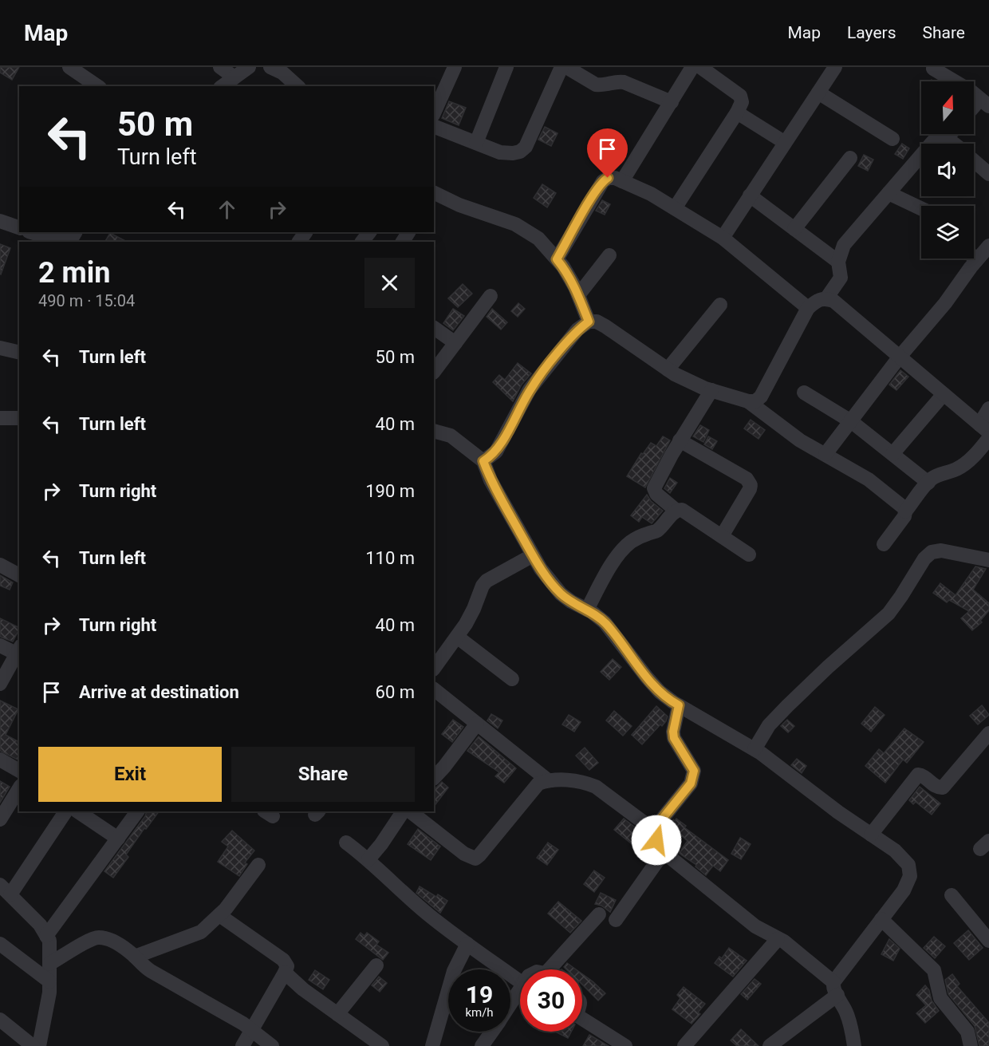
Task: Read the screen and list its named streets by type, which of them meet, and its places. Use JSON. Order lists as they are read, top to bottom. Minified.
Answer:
{"north":"top","page":{"header":"Map","nav":["Map","Layers","Share"],"turn":["50 m","Turn left"],"heading":["2 min","490 m · 15:04"],"list":[{"name":"Turn left","value":"50 m"},{"name":"Turn left","value":"40 m"},{"name":"Turn right","value":"190 m"},{"name":"Turn left","value":"110 m"},{"name":"Turn right","value":"40 m"},{"name":"Arrive at destination","value":"60 m"}],"buttons":["Exit","Share"],"speed":"19 km/h","limit":"30"}}
